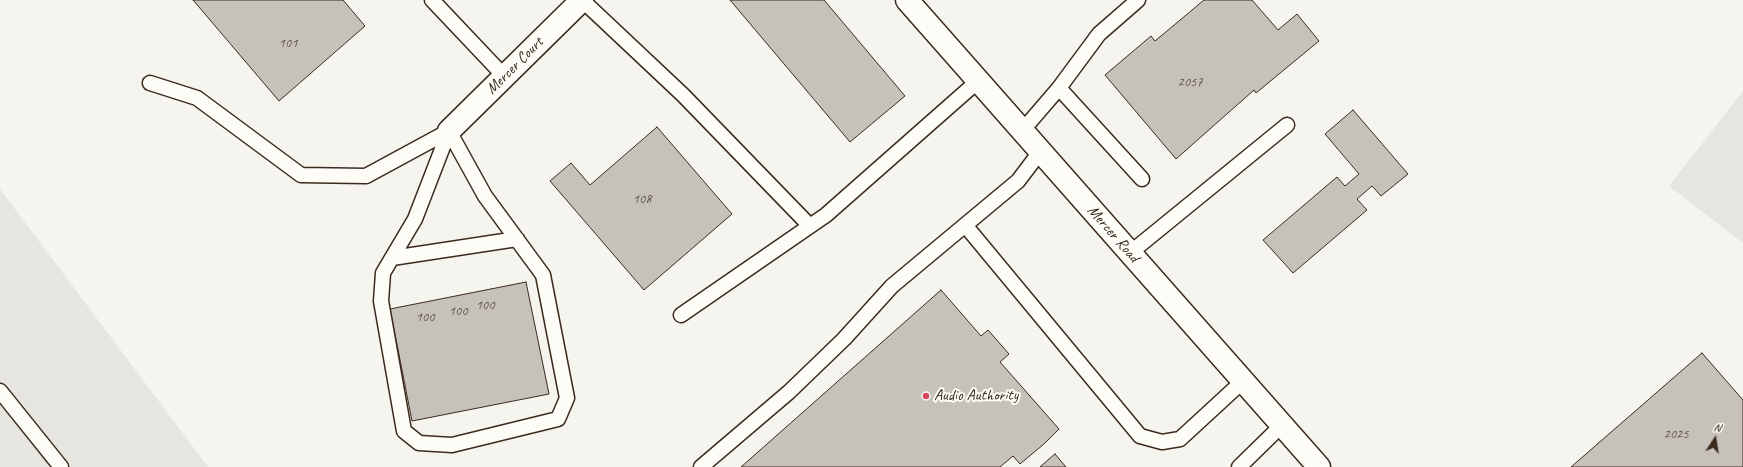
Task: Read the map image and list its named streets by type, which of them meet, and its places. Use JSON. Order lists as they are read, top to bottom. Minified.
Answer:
{"streets":{"street":["Mercer Court","Mercer Road"]},"places":["Audio Authority"],"house_numbers":["101","2057","108","100","100","100","2025"],"north":"top"}
